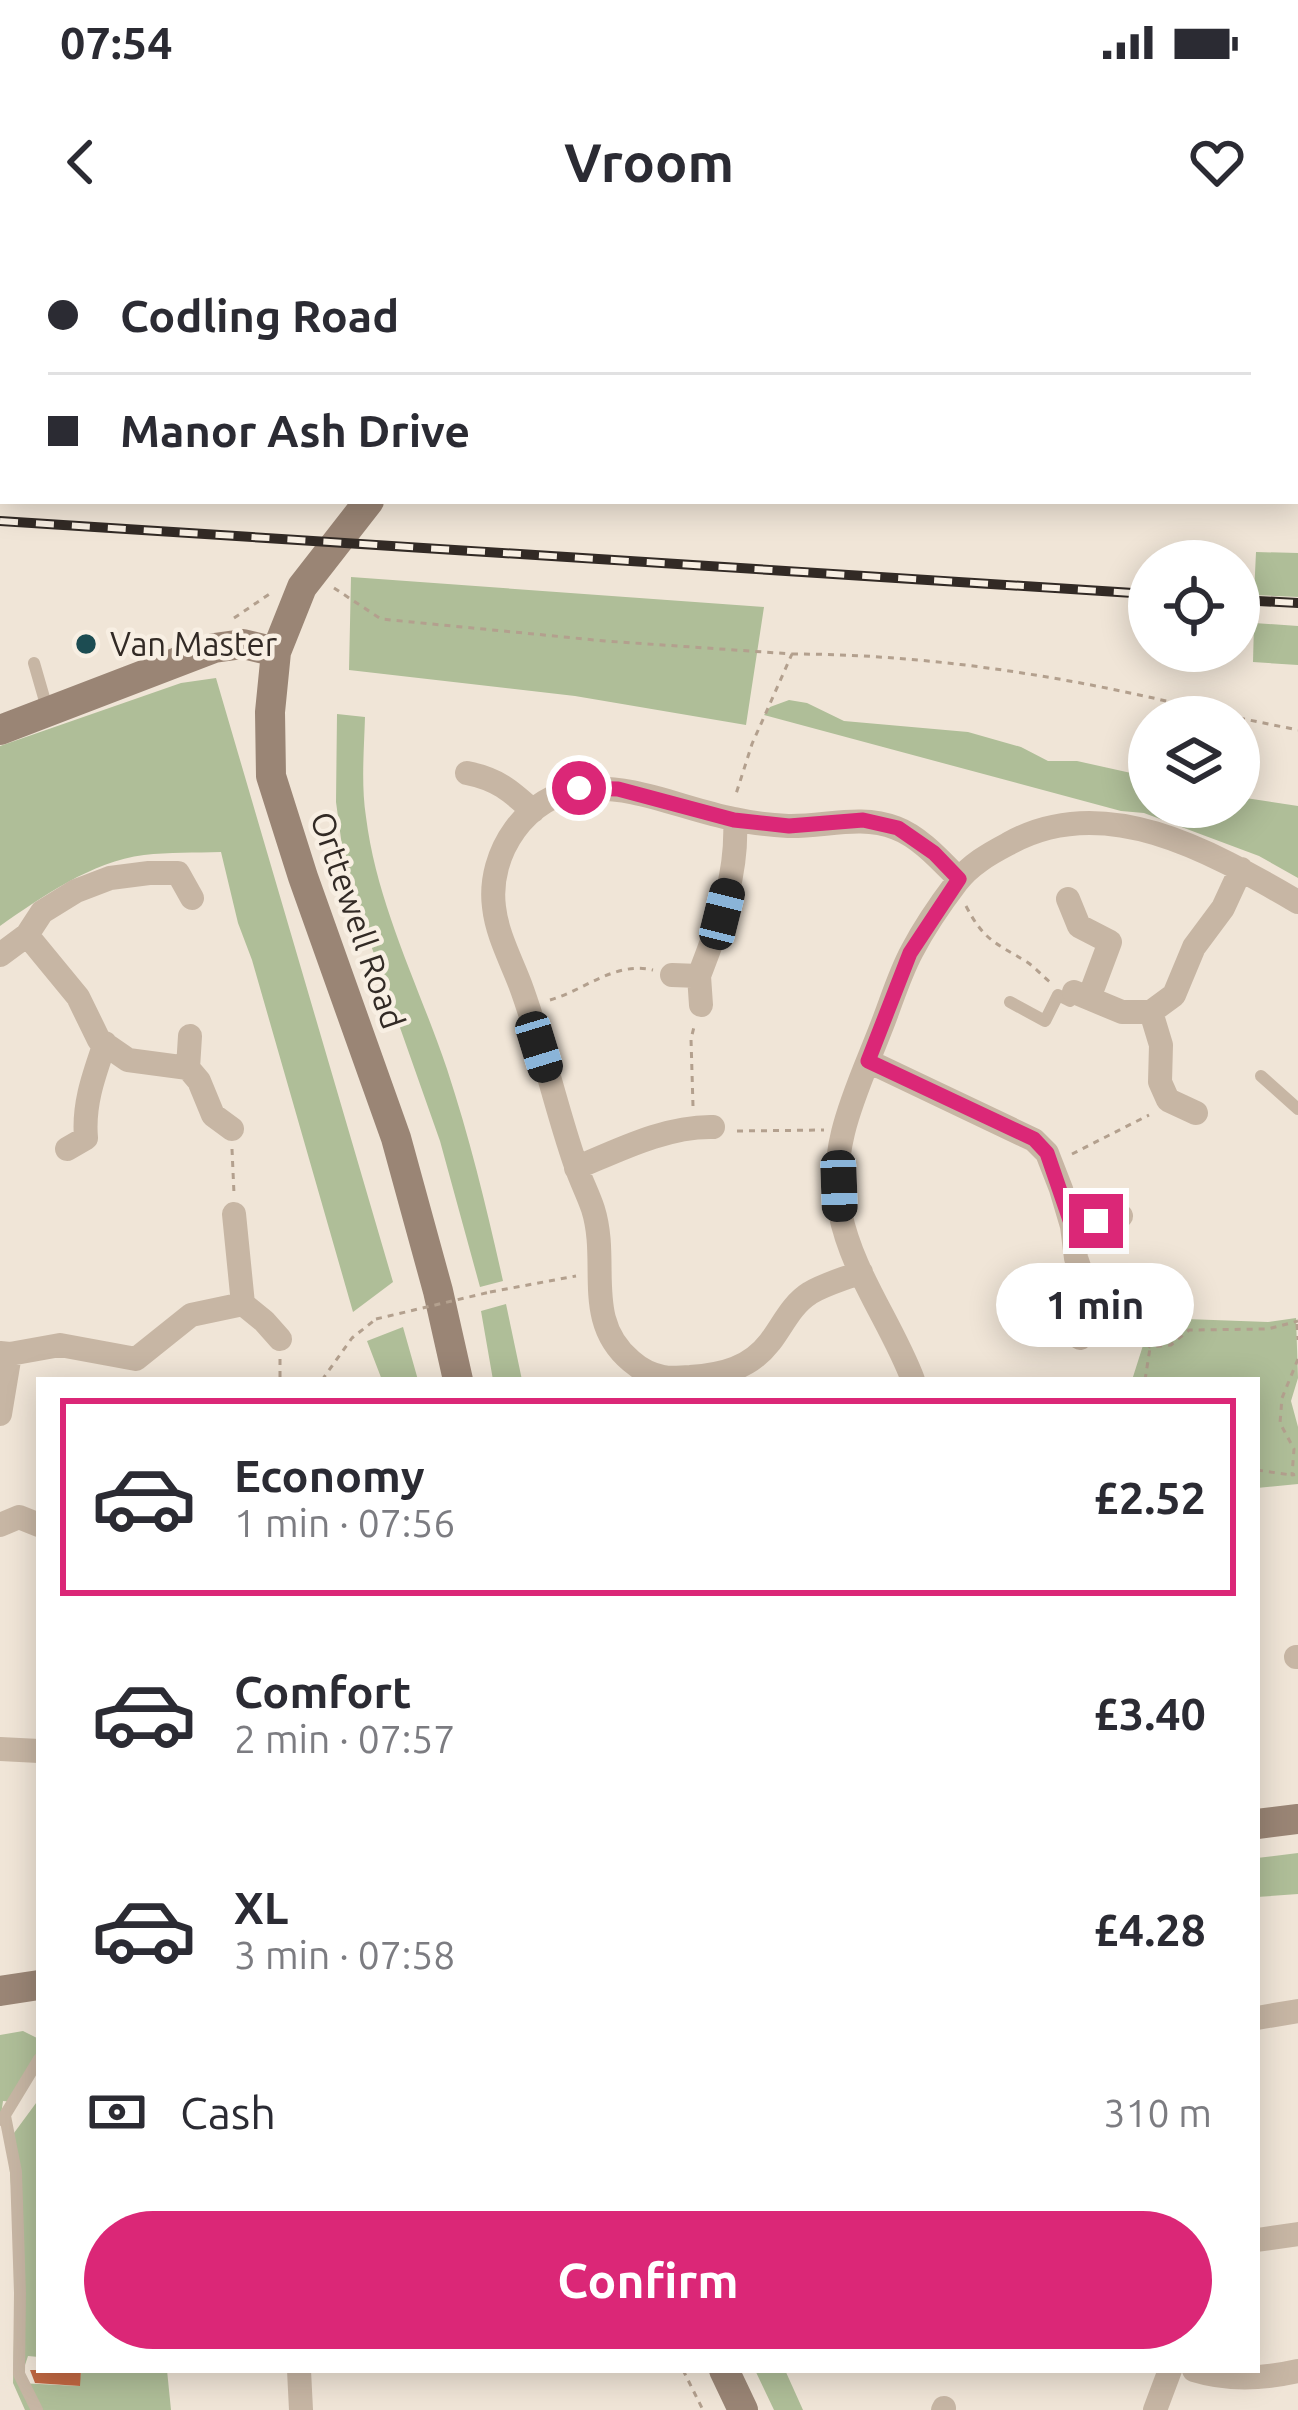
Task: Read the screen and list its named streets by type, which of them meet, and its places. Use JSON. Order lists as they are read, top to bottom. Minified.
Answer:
{"streets":{"street":["Orttewell Road"]},"places":["Van Master"],"page":{"status":"07:54","header":"Vroom","banner":["Codling Road","Manor Ash Drive"],"bubble":"1 min","list":[{"name":"Economy","note":"1 min · 07:56","value":"£2.52"},{"name":"Comfort","note":"2 min · 07:57","value":"£3.40"},{"name":"XL","note":"3 min · 07:58","value":"£4.28"}],"pay":["Cash","310 m"],"buttons":"Confirm"}}
